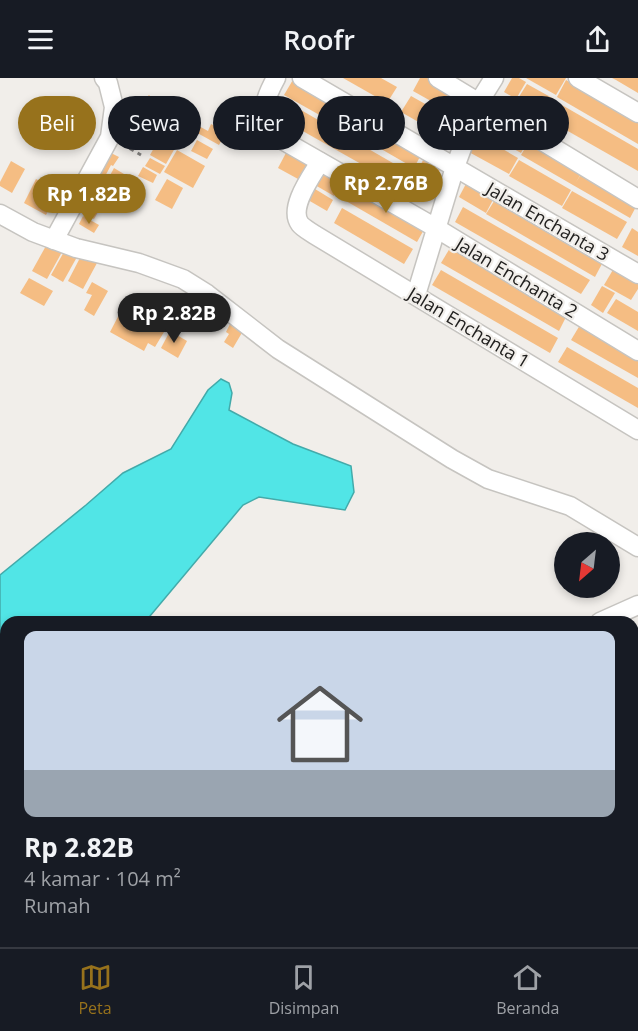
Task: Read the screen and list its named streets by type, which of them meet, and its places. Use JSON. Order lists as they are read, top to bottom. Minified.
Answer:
{"streets":{"street":["Jalan Enchanta 3","Jalan Enchanta 2","Jalan Enchanta 1"]},"crossings":[["Jalan Enchanta 2","Jalan Enchanta 1"]],"north":"bottom left","page":{"header":"Roofr","chip":["Beli","Sewa","Filter","Baru","Apartemen"],"price":["Rp 2.76B","Rp 1.82B","Rp 2.82B"],"list":[{"name":"Rp 2.82B","note":"4 kamar · 104 m² · Rumah"}],"tabs":["Peta","Disimpan","Beranda"]}}
